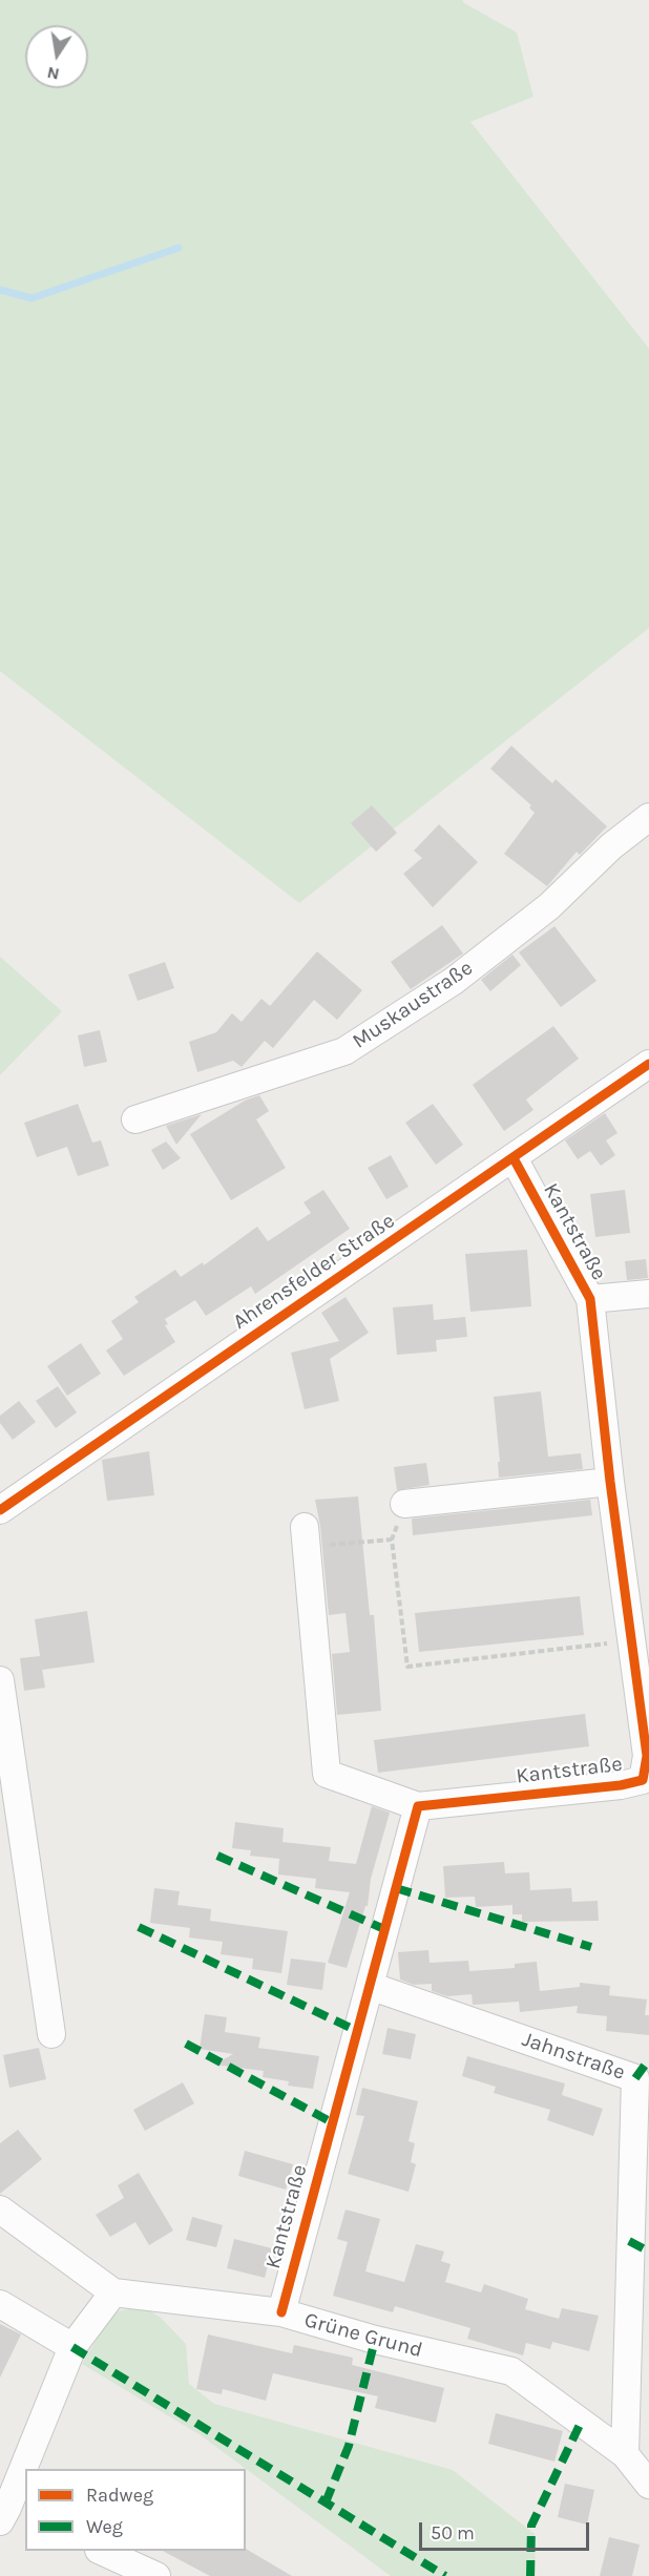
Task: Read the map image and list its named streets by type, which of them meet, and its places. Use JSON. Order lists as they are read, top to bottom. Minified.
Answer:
{"streets":{"street":["Muskaustraße","Kantstraße","Ahrensfelder Straße","Jahnstraße","Grüne Grund"]},"crossings":[["Kantstraße","Ahrensfelder Straße"],["Kantstraße","Jahnstraße"],["Kantstraße","Grüne Grund"],["Jahnstraße","Grüne Grund"]],"legend":["Radweg","Weg"],"scale_bar":"50 m","north":"bottom"}
